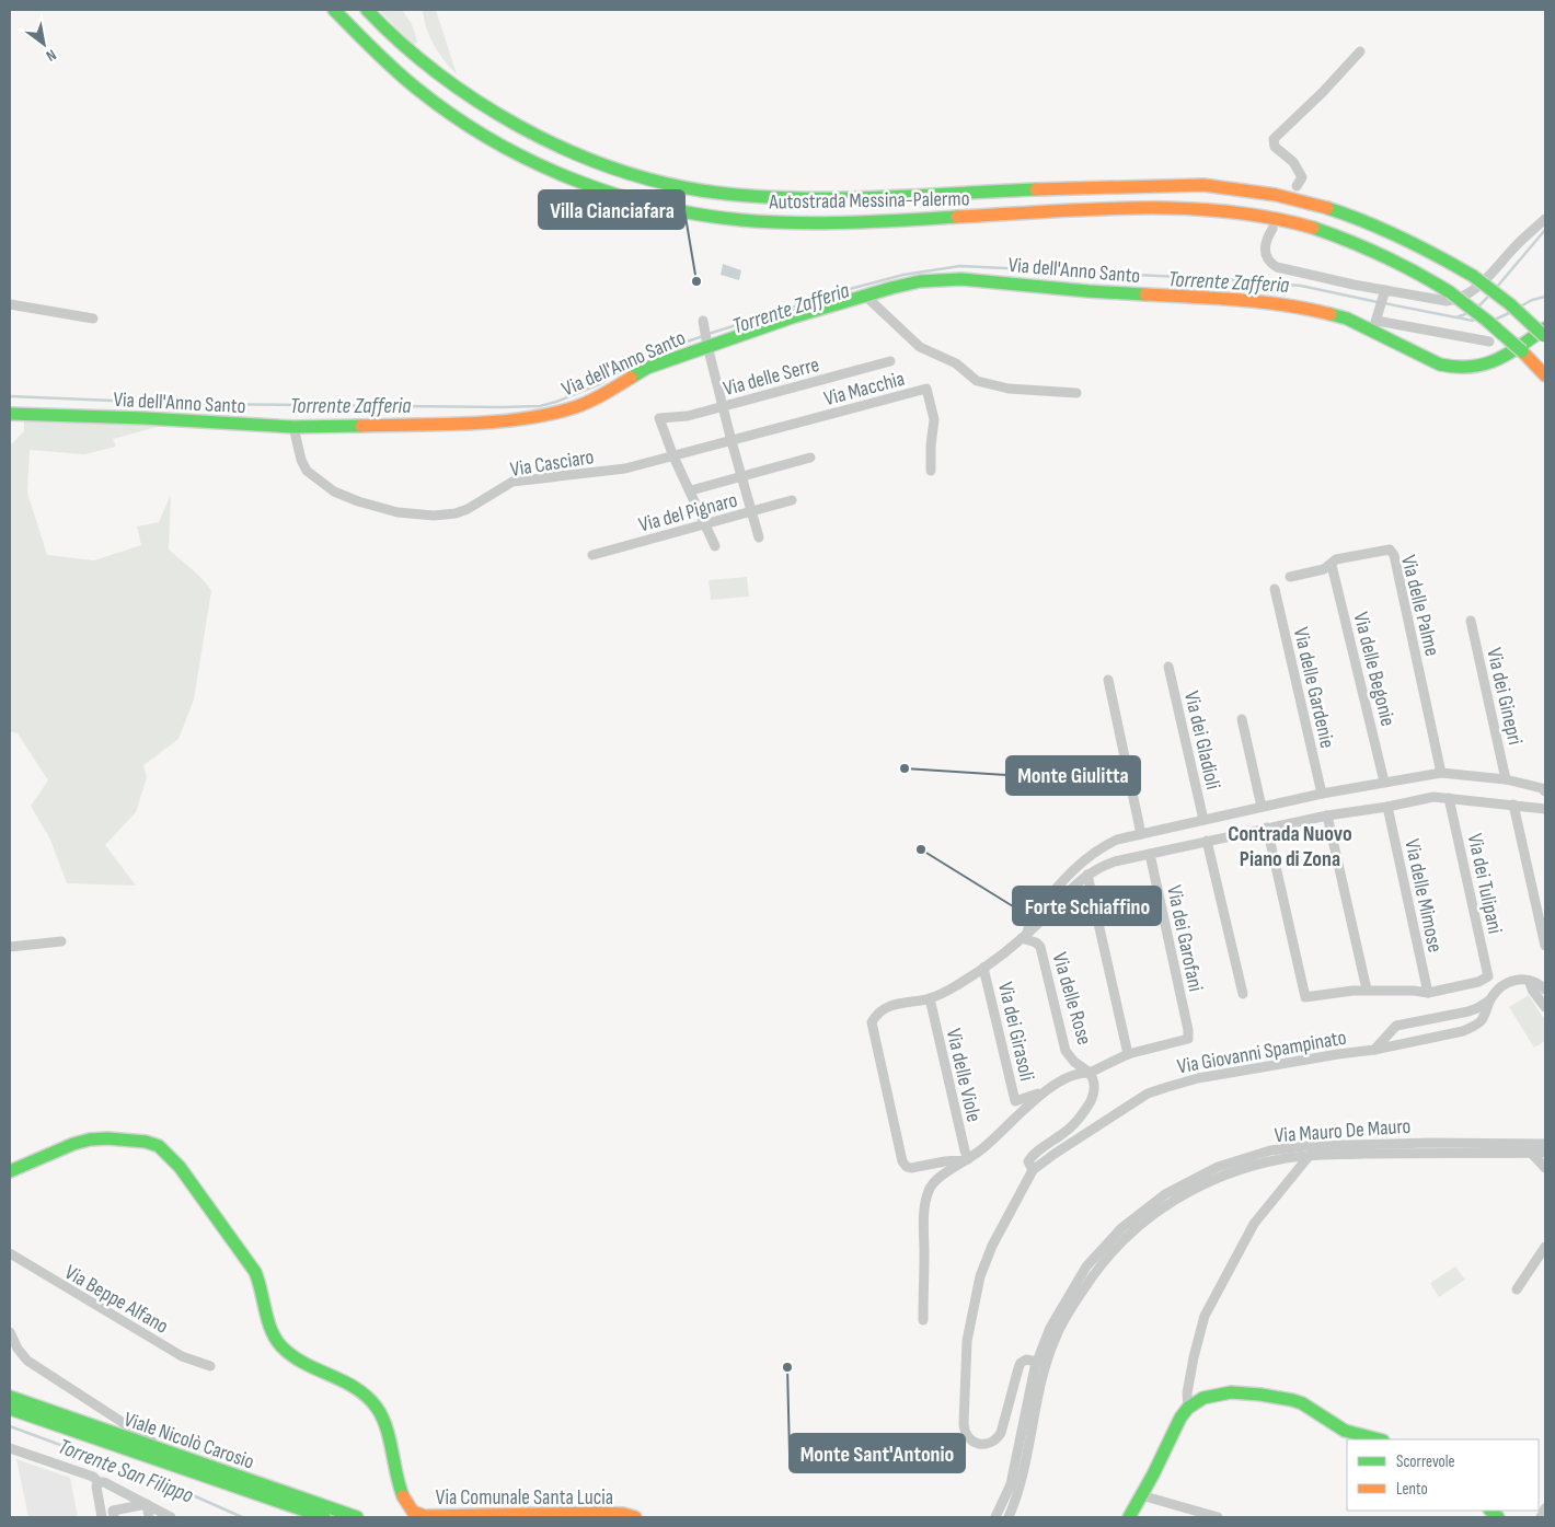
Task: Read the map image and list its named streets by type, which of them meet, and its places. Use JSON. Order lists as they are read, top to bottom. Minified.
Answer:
{"streets":{"main road":["Autostrada Messina-Palermo","Via dell'Anno Santo","Viale Nicolò Carosio","Via Comunale Santa Lucia"],"street":["Via delle Serre","Via Macchia","Via Casciaro","Via del Pignaro","Via delle Palme","Via delle Begonie","Via delle Gardenie","Via dei Ginepri","Via dei Gladioli","Via dei Tulipani","Via delle Mimose","Via dei Garofani","Via delle Rose","Via dei Girasoli","Via Giovanni Spampinato","Via delle Viole","Via Mauro De Mauro","Via Beppe Alfano"]},"crossings":[["Autostrada Messina-Palermo","Via dell'Anno Santo"],["Via dell'Anno Santo","Via Casciaro"],["Via delle Serre","Via Casciaro"],["Via Macchia","Via Casciaro"],["Via delle Palme","Via delle Begonie"],["Via dei Tulipani","Via delle Mimose"],["Via Giovanni Spampinato","Via Mauro De Mauro"]],"districts":["Contrada Nuovo Piano di Zona"],"water":["Torrente Zafferia","Torrente San Filippo"],"places":["Villa Cianciafara","Monte Giulitta","Forte Schiaffino","Monte Sant'Antonio"],"legend":["Scorrevole","Lento"],"north":"bottom right"}
